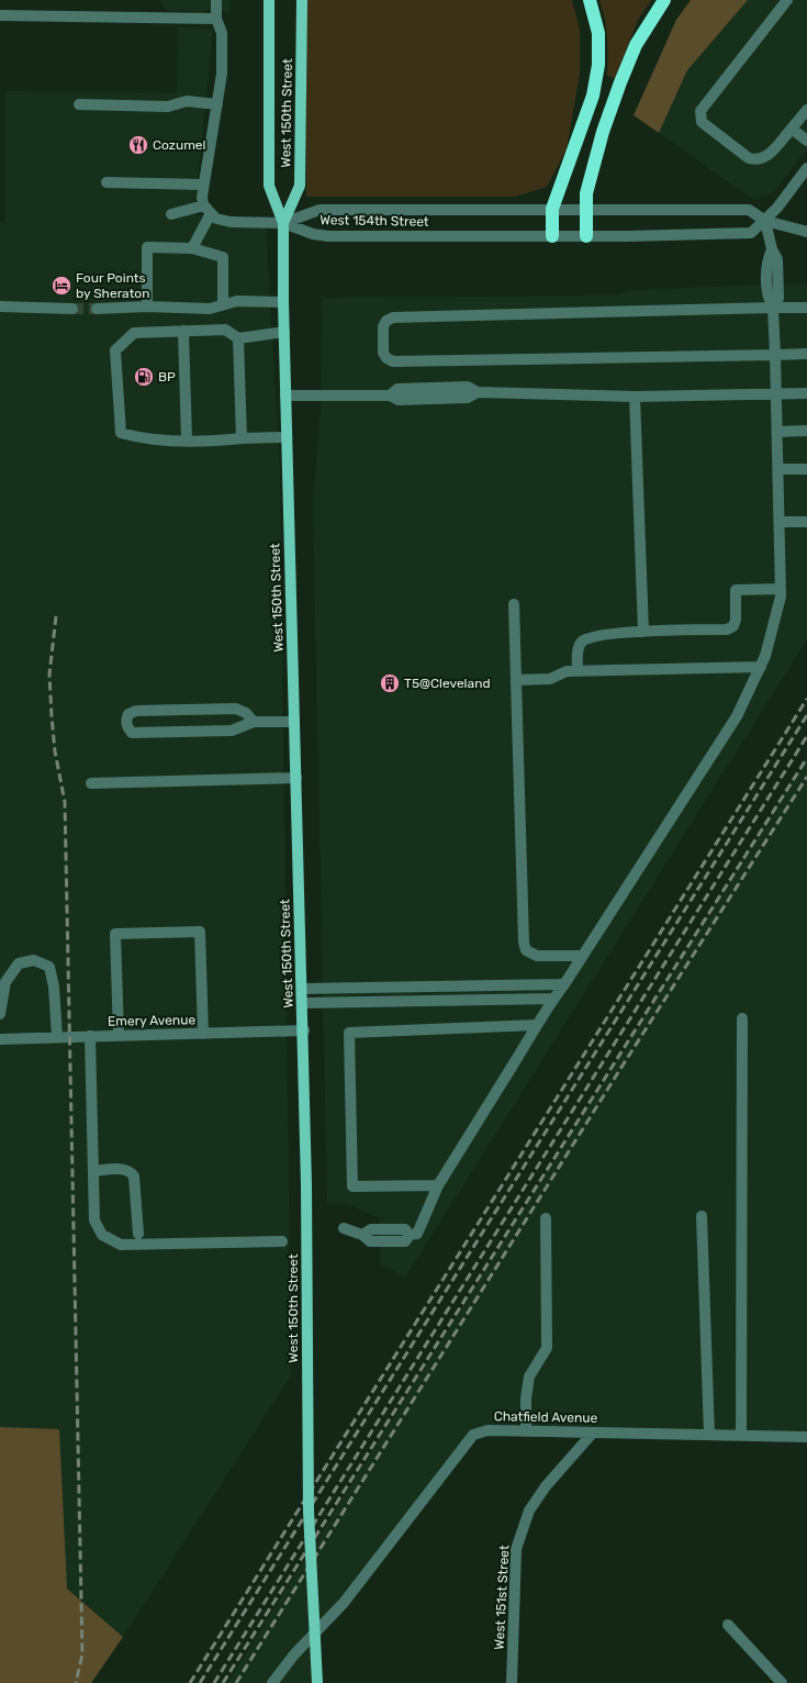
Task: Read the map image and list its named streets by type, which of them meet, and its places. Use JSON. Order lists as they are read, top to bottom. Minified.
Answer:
{"streets":{"main road":["West 150th Street"],"street":["West 154th Street","Emery Avenue","Chatfield Avenue","West 151st Street"]},"crossings":[["West 150th Street","West 154th Street"],["West 150th Street","Emery Avenue"],["Chatfield Avenue","West 151st Street"]],"places":{"restaurant":["Cozumel"],"hotel":["Four Points by Sheraton"],"fuel station":["BP"],"building":["T5@Cleveland"]}}
